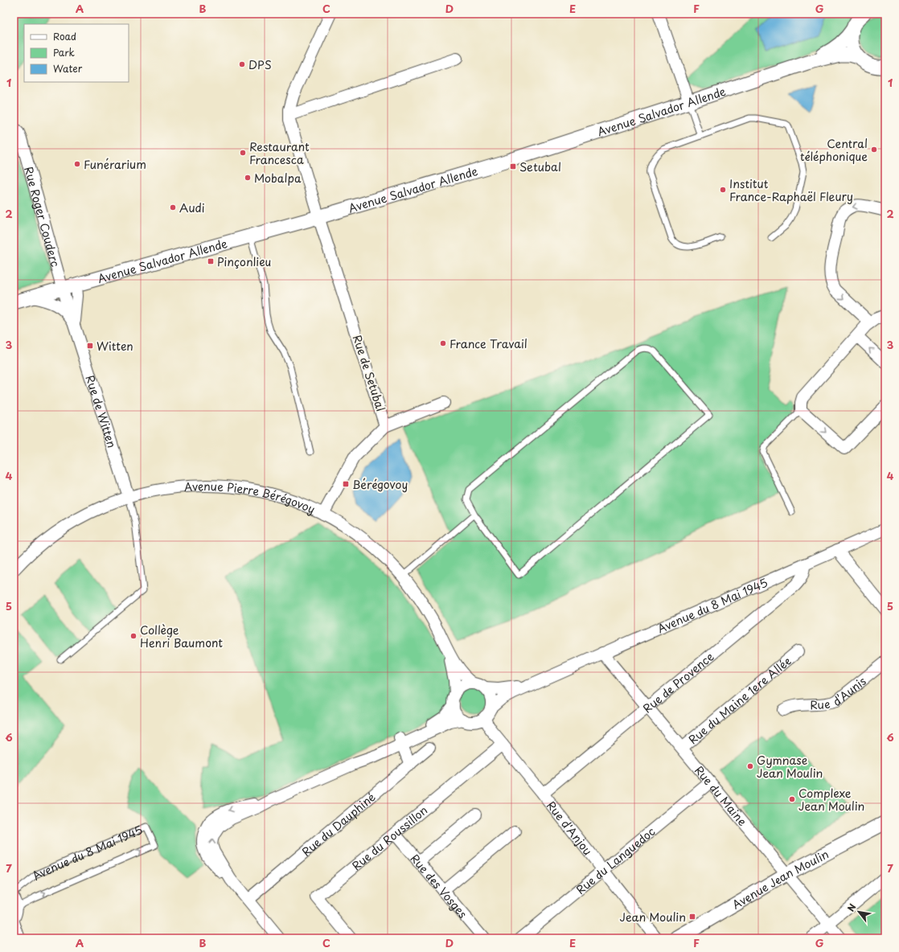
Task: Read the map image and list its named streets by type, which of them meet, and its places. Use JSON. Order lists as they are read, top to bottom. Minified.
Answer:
{"streets":{"street":["Avenue Salvador Allende","Rue Roger Couderc","Rue de Setubal","Rue de Witten","Avenue Pierre Bérégovoy","Avenue du 8 Mai 1945","Rue de Provence","Rue d’Aunis","Rue du Maine 1ere Allée","Rue du Maine","Rue du Dauphiné","Rue d'Anjou","Rue du Roussillon","Rue du Languedoc","Avenue Jean Moulin","Rue des Vosges"]},"crossings":[["Avenue Salvador Allende","Rue Roger Couderc"],["Avenue Salvador Allende","Rue de Setubal"],["Avenue Salvador Allende","Rue de Witten"],["Rue Roger Couderc","Rue de Witten"],["Rue de Setubal","Avenue Pierre Bérégovoy"],["Rue de Witten","Avenue Pierre Bérégovoy"],["Avenue Pierre Bérégovoy","Avenue du 8 Mai 1945"],["Avenue Pierre Bérégovoy","Rue d'Anjou"],["Avenue du 8 Mai 1945","Rue de Provence"],["Avenue du 8 Mai 1945","Rue du Maine"],["Avenue du 8 Mai 1945","Rue d'Anjou"],["Rue de Provence","Rue du Maine"],["Rue de Provence","Rue d'Anjou"],["Rue du Maine 1ere Allée","Rue du Maine"],["Rue du Maine","Rue du Languedoc"],["Rue du Maine","Avenue Jean Moulin"],["Rue d'Anjou","Rue du Roussillon"],["Rue d'Anjou","Rue du Languedoc"],["Rue du Roussillon","Rue des Vosges"]],"places":{"other":["DPS","Central téléphonique","Restaurant Francesca","Funérarium","Mobalpa","Institut France-Raphaël Fleury","Audi","France Travail","Collège Henri Baumont","Gymnase Jean Moulin","Complexe Jean Moulin"],"transit":["Setubal","Pinçonlieu","Witten","Bérégovoy","Jean Moulin"]},"legend":["Road","Park","Water"],"north":"top left","grid":{"columns":["A","B","C","D","E","F","G"],"rows":["1","2","3","4","5","6","7"]}}
